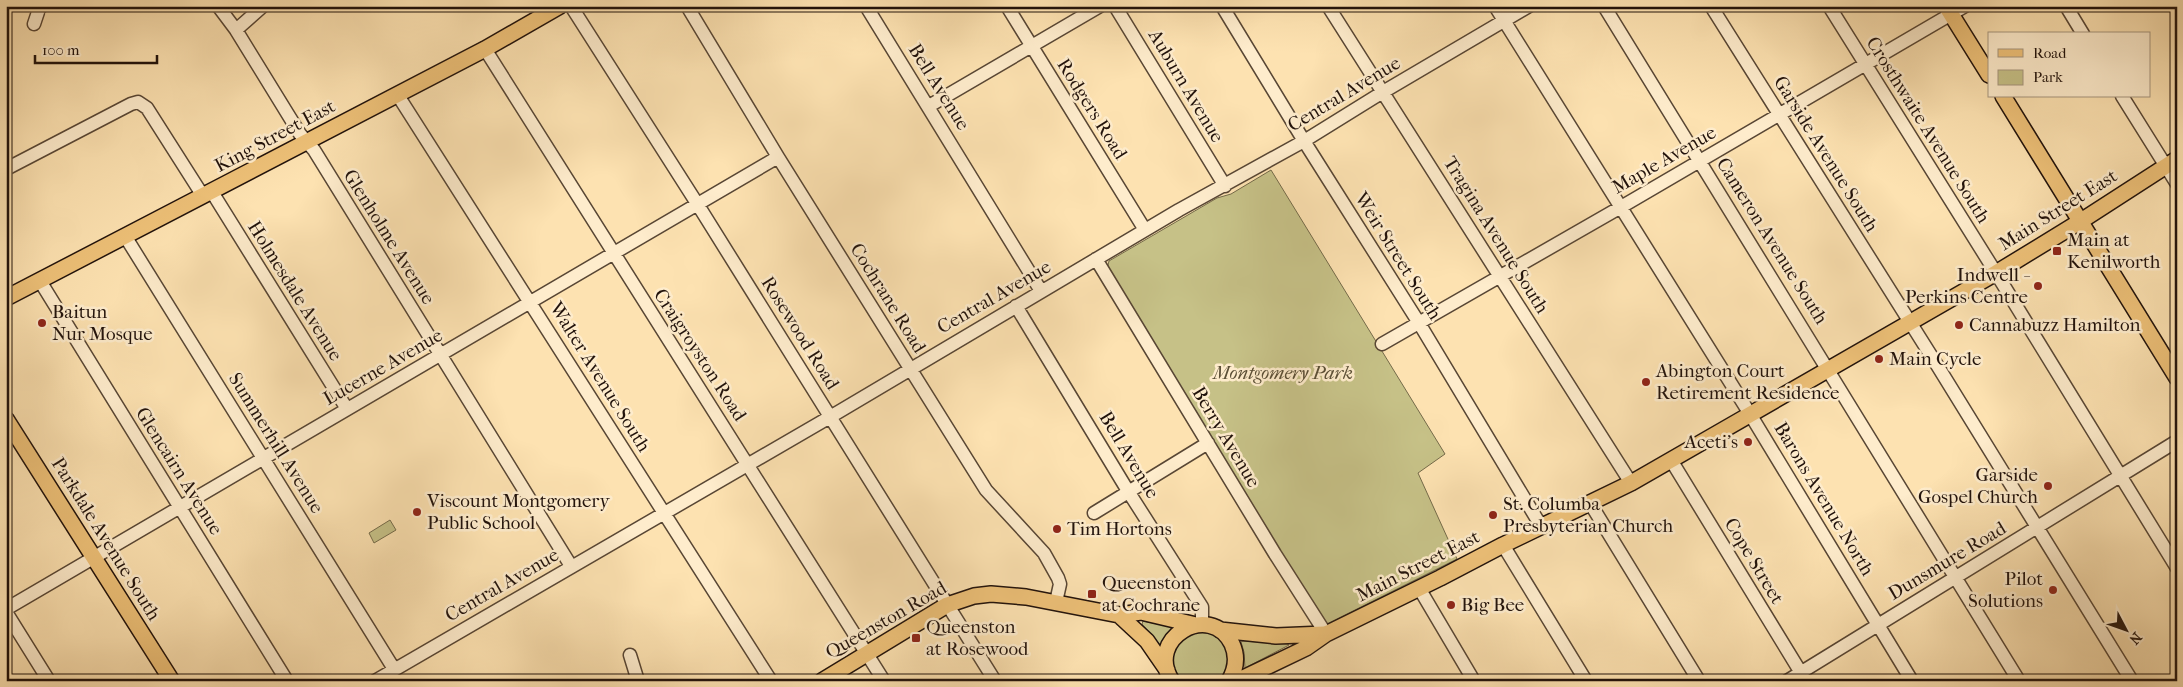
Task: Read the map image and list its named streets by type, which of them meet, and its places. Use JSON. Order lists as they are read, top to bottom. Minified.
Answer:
{"streets":{"main road":["King Street East","Main Street East","Parkdale Avenue South","Queenston Road"],"street":["Auburn Avenue","Bell Avenue","Central Avenue","Rodgers Road","Crosthwaite Avenue South","Garside Avenue South","Maple Avenue","Tragina Avenue South","Glenholme Avenue","Cameron Avenue South","Weir Street South","Holmesdale Avenue","Cochrane Road","Rosewood Road","Craigroyston Road","Lucerne Avenue","Walter Avenue South","Berry Avenue","Summerhill Avenue","Glencairn Avenue","Barons Avenue North","Cope Street","Dunsmure Road"]},"crossings":[["Auburn Avenue","Central Avenue"],["Bell Avenue","Central Avenue"],["Bell Avenue","Main Street East"],["Bell Avenue","Queenston Road"],["Central Avenue","Rodgers Road"],["Central Avenue","Tragina Avenue South"],["Central Avenue","Glenholme Avenue"],["Central Avenue","Weir Street South"],["Central Avenue","Cochrane Road"],["Central Avenue","Rosewood Road"],["Central Avenue","Craigroyston Road"],["Central Avenue","Walter Avenue South"],["Central Avenue","Berry Avenue"],["Central Avenue","Summerhill Avenue"],["Central Avenue","Barons Avenue North"],["Crosthwaite Avenue South","Maple Avenue"],["Crosthwaite Avenue South","Main Street East"],["Crosthwaite Avenue South","Dunsmure Road"],["King Street East","Glenholme Avenue"],["King Street East","Holmesdale Avenue"],["King Street East","Craigroyston Road"],["King Street East","Walter Avenue South"],["King Street East","Summerhill Avenue"],["King Street East","Glencairn Avenue"],["Garside Avenue South","Maple Avenue"],["Garside Avenue South","Main Street East"],["Garside Avenue South","Dunsmure Road"],["Maple Avenue","Tragina Avenue South"],["Maple Avenue","Cameron Avenue South"],["Maple Avenue","Weir Street South"],["Maple Avenue","Barons Avenue North"],["Main Street East","Tragina Avenue South"],["Main Street East","Cameron Avenue South"],["Main Street East","Weir Street South"],["Main Street East","Berry Avenue"],["Main Street East","Barons Avenue North"],["Main Street East","Cope Street"],["Main Street East","Queenston Road"],["Glenholme Avenue","Lucerne Avenue"],["Cameron Avenue South","Dunsmure Road"],["Holmesdale Avenue","Lucerne Avenue"],["Cochrane Road","Lucerne Avenue"],["Cochrane Road","Queenston Road"],["Rosewood Road","Lucerne Avenue"],["Rosewood Road","Queenston Road"],["Craigroyston Road","Lucerne Avenue"],["Craigroyston Road","Queenston Road"],["Lucerne Avenue","Walter Avenue South"],["Lucerne Avenue","Summerhill Avenue"],["Lucerne Avenue","Glencairn Avenue"],["Lucerne Avenue","Parkdale Avenue South"],["Barons Avenue North","Dunsmure Road"],["Cope Street","Dunsmure Road"]],"parks":["Montgomery Park"],"places":{"transit":["Main at Kenilworth","Queenston at Cochrane","Queenston at Rosewood"],"other":["Indwell - Perkins Centre","Baitun Nur Mosque","Cannabuzz Hamilton","Main Cycle","Abington Court Retirement Residence","Aceti’s","Garside Gospel Church","Viscount Montgomery Public School","St. Columba Presbyterian Church","Tim Hortons","Pilot Solutions","Big Bee"]},"legend":["Road","Park"],"scale_bar":"100 m","north":"bottom right"}
